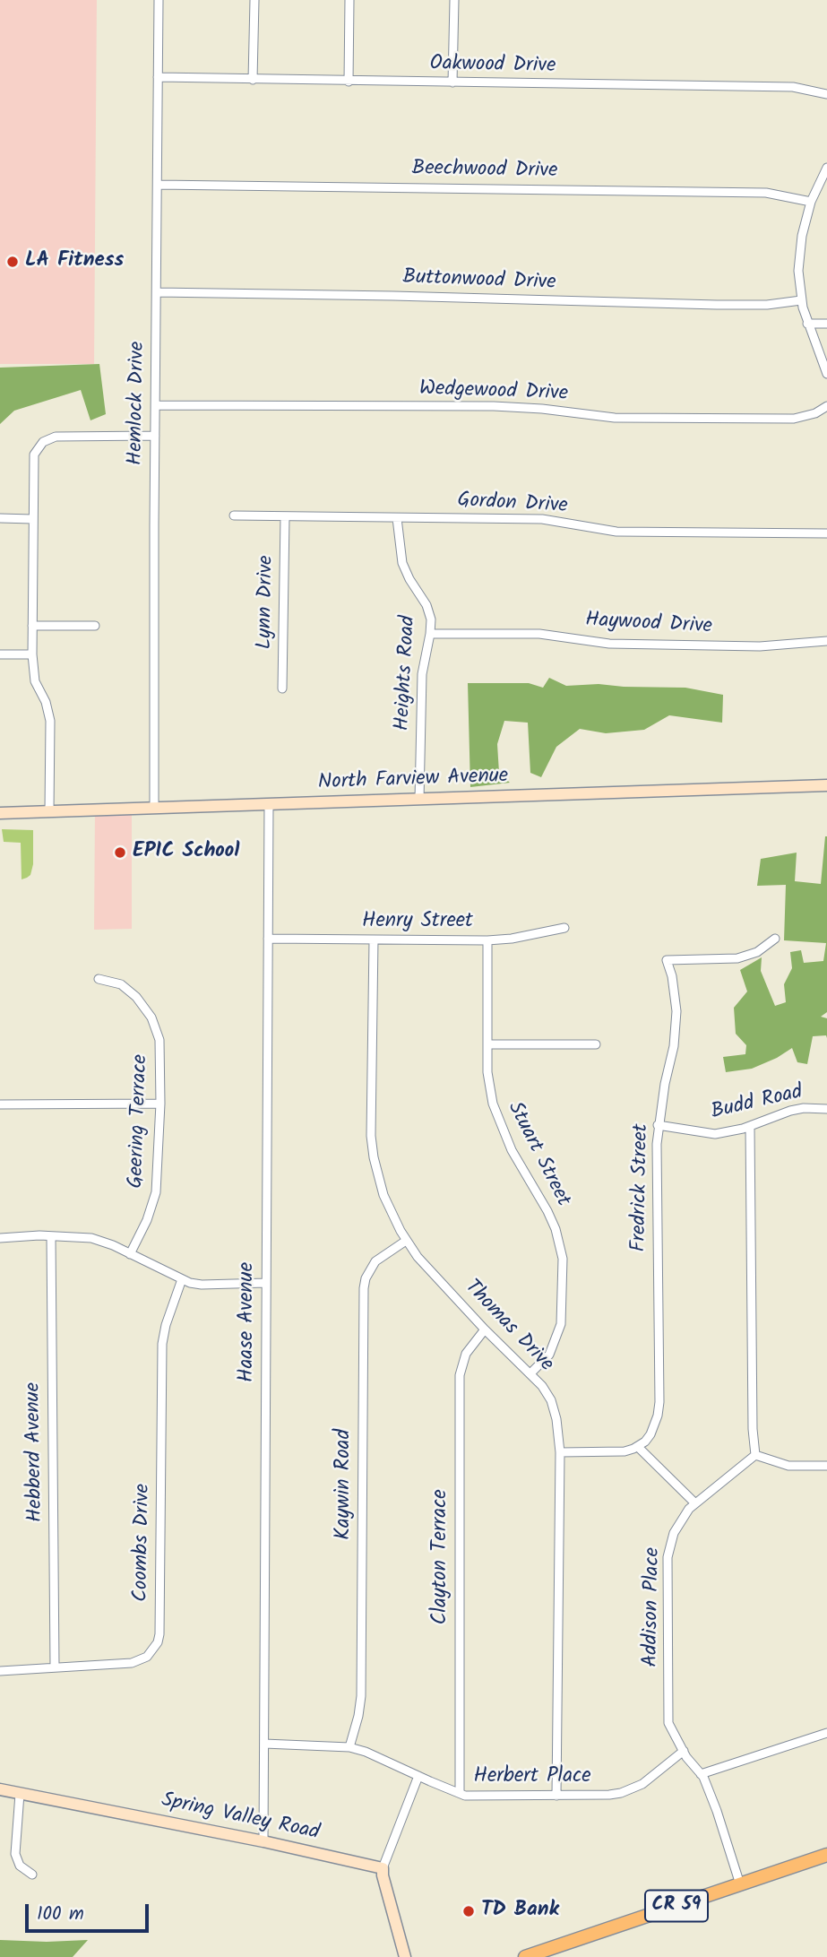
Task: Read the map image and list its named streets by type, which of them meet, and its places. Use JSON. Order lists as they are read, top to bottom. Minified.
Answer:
{"streets":{"main road":["CR 59"],"street":["Oakwood Drive","Beechwood Drive","Buttonwood Drive","Wedgewood Drive","Hemlock Drive","Gordon Drive","Lynn Drive","Haywood Drive","Heights Road","North Farview Avenue","Henry Street","Budd Road","Geering Terrace","Stuart Street","Fredrick Street","Haase Avenue","Thomas Drive","Hebberd Avenue","Kaywin Road","Coombs Drive","Clayton Terrace","Addison Place","Herbert Place","Spring Valley Road"]},"crossings":[["Oakwood Drive","Hemlock Drive"],["Beechwood Drive","Hemlock Drive"],["Buttonwood Drive","Hemlock Drive"],["Wedgewood Drive","Hemlock Drive"],["Hemlock Drive","North Farview Avenue"],["Gordon Drive","Lynn Drive"],["Gordon Drive","Heights Road"],["Haywood Drive","Heights Road"],["Heights Road","North Farview Avenue"],["North Farview Avenue","Haase Avenue"],["Henry Street","Stuart Street"],["Henry Street","Haase Avenue"],["Henry Street","Thomas Drive"],["Budd Road","Fredrick Street"],["Stuart Street","Thomas Drive"],["Haase Avenue","Herbert Place"],["Haase Avenue","Spring Valley Road"],["Thomas Drive","Kaywin Road"],["Thomas Drive","Clayton Terrace"],["Thomas Drive","Herbert Place"],["Hebberd Avenue","Coombs Drive"],["Kaywin Road","Herbert Place"],["Clayton Terrace","Herbert Place"],["Addison Place","Herbert Place"],["Addison Place","CR 59"]],"places":["LA Fitness","EPIC School","TD Bank"],"scale_bar":"100 m"}
